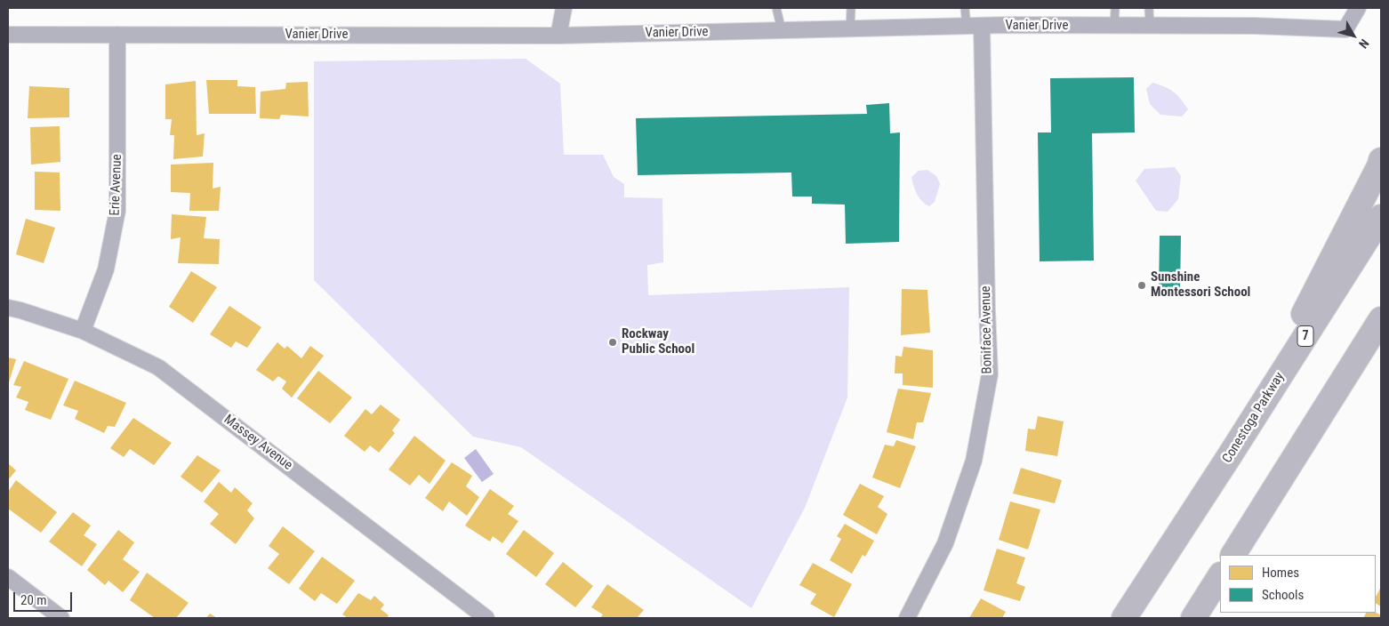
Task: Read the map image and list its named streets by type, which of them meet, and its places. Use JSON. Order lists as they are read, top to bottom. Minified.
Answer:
{"streets":{"highway":["7","Conestoga Parkway"],"street":["Vanier Drive","Erie Avenue","Boniface Avenue","Massey Avenue"]},"crossings":[["Vanier Drive","Erie Avenue"],["Vanier Drive","Boniface Avenue"],["Erie Avenue","Massey Avenue"]],"places":["Sunshine Montessori School","Rockway Public School"],"legend":["Homes","Schools"],"scale_bar":"20 m","north":"bottom right"}
